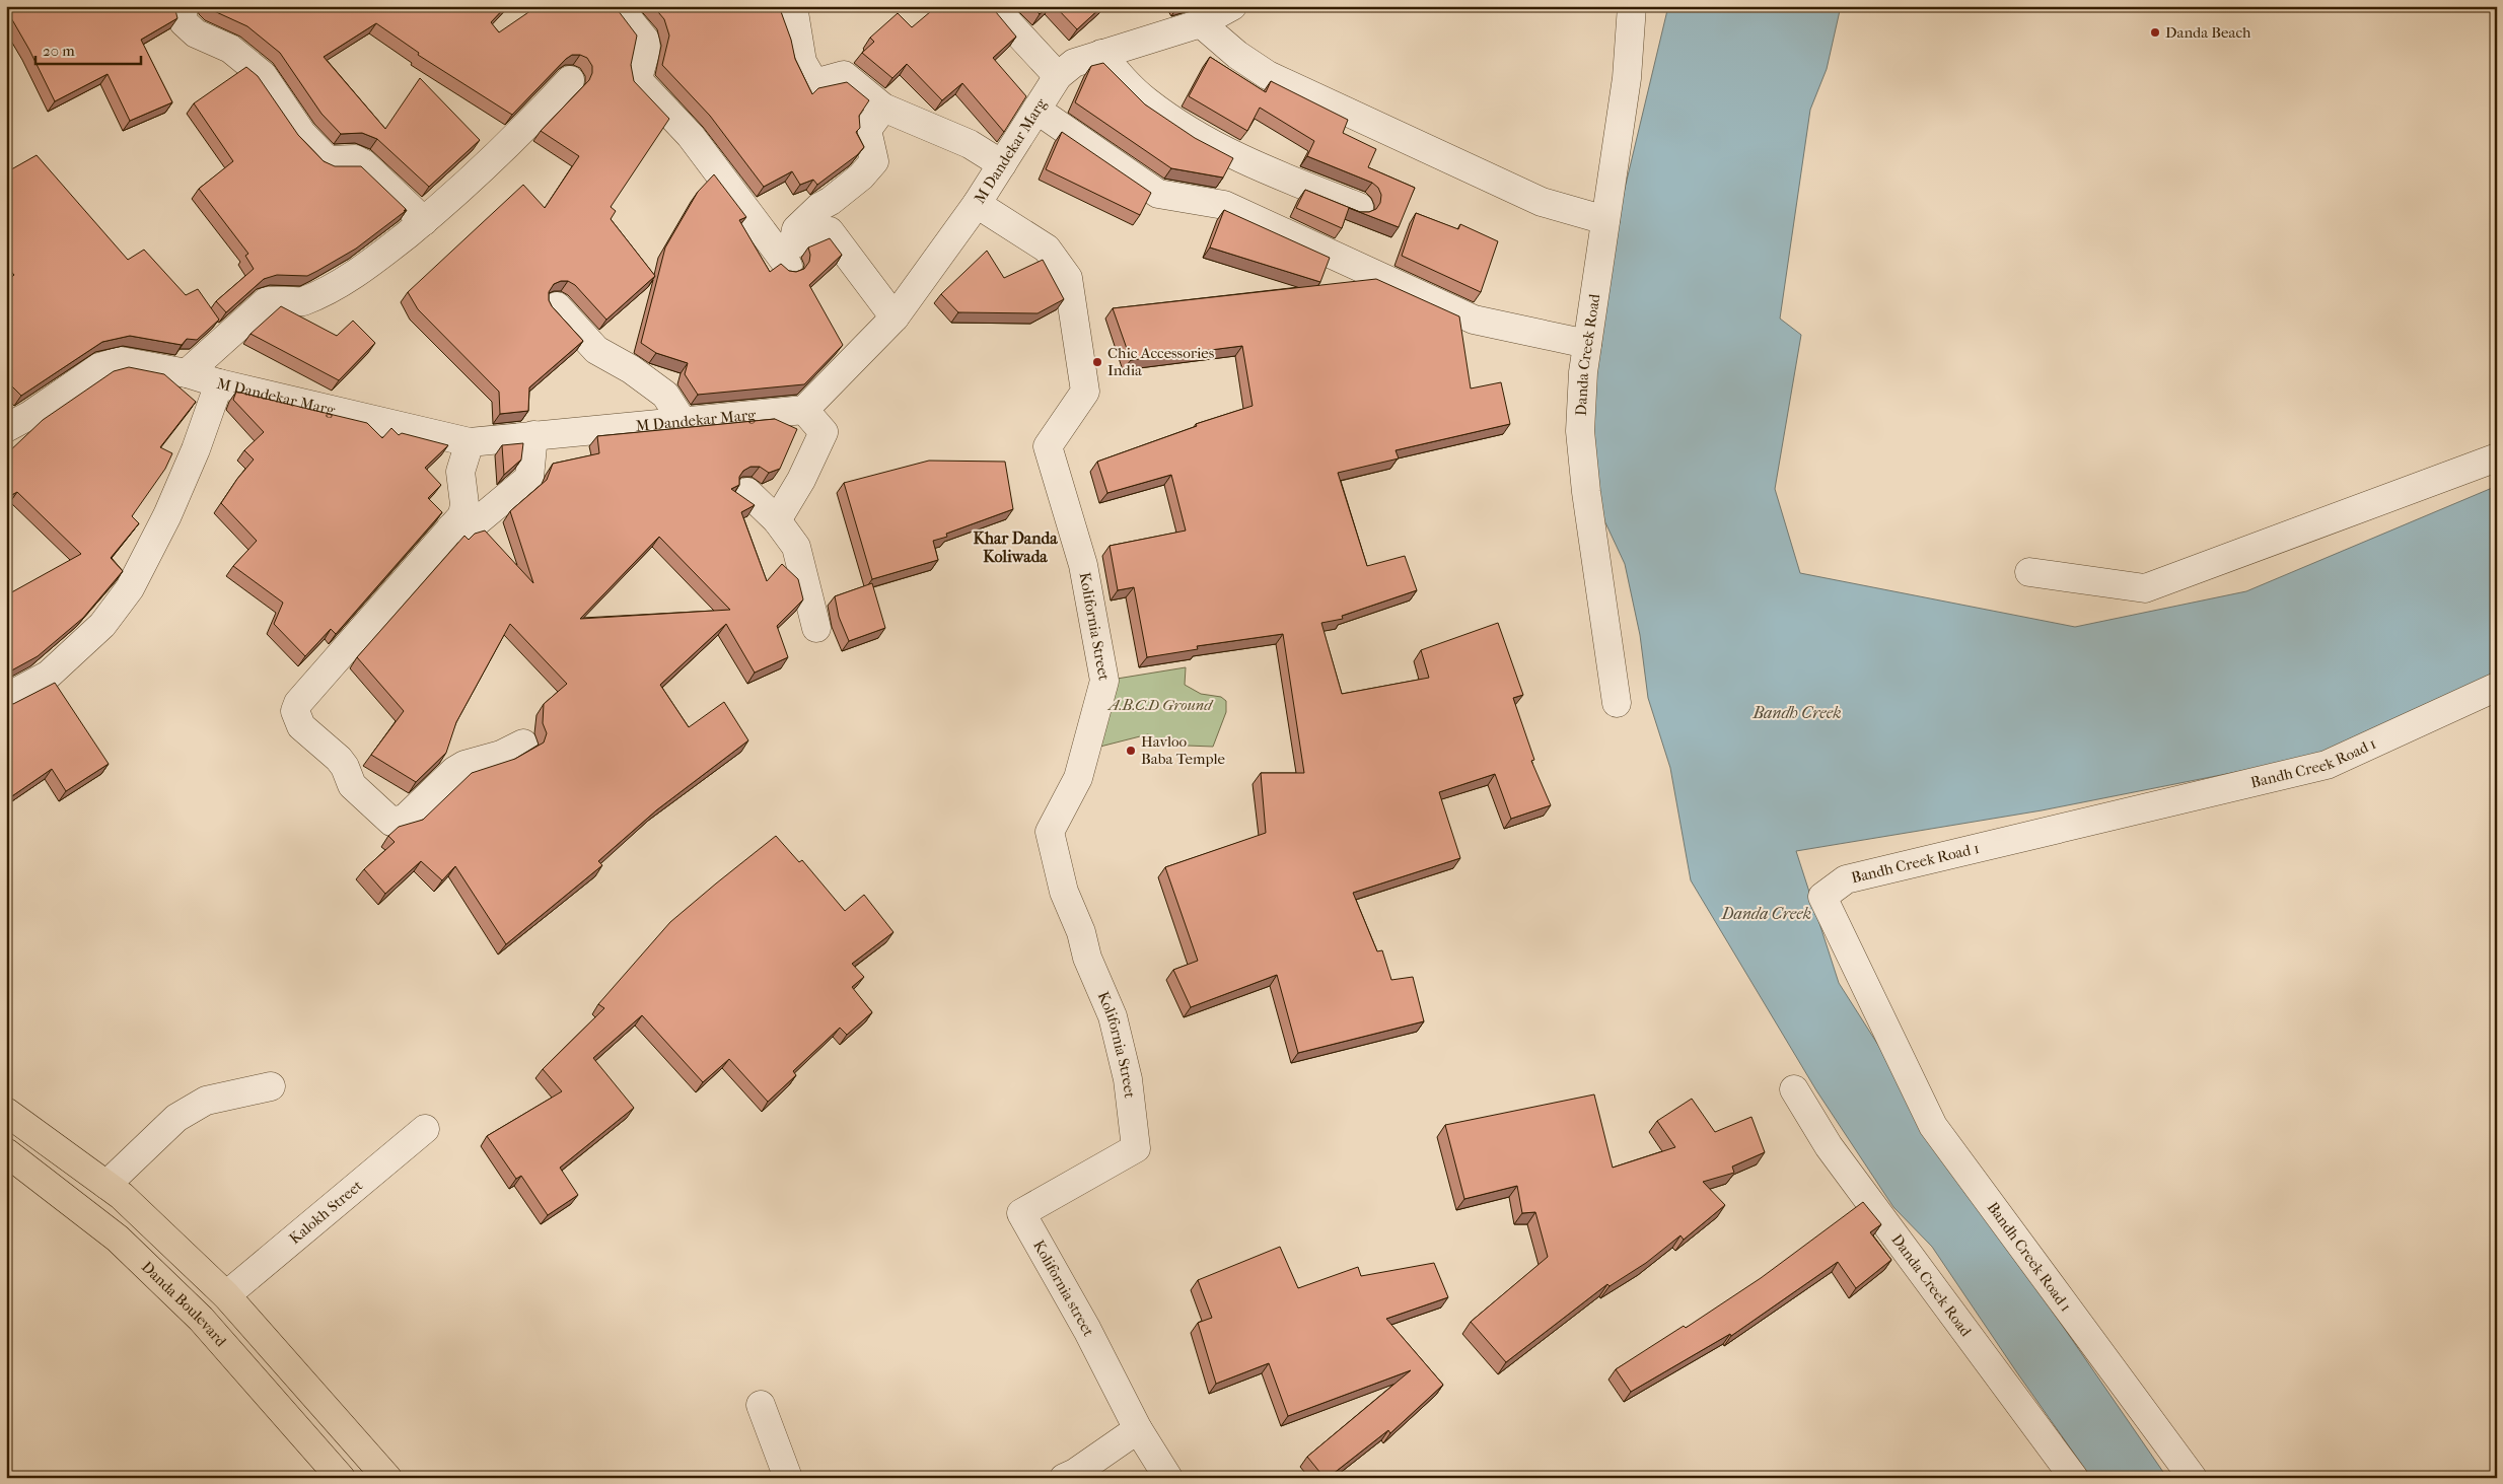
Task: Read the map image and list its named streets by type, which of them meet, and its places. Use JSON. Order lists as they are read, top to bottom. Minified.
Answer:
{"streets":{"main road":["Danda Boulevard"],"street":["M Dandekar Marg","Danda Creek Road","Kolifornia Street","Bandh Creek Road 1","Kalokh Street","Kolifornia street"]},"crossings":[["M Dandekar Marg","Kolifornia Street"],["Kolifornia Street","Kolifornia street"]],"districts":["Khar Danda Koliwada"],"water":["Bandh Creek","Danda Creek"],"parks":["A.B.C.D Ground"],"places":["Danda Beach","Chic Accessories India","Havloo Baba Temple"],"scale_bar":"20 m"}
